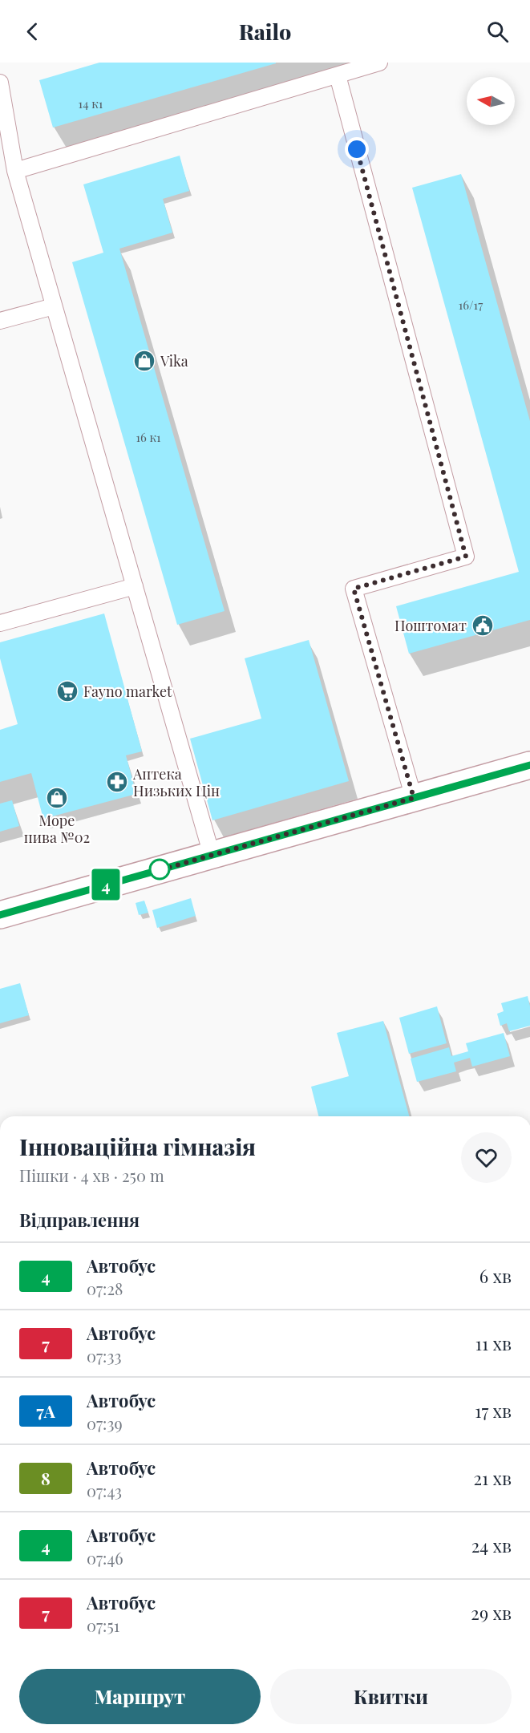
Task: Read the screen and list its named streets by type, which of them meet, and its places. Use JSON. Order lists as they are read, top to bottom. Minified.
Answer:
{"places":{"shop":["Vika","Море пива №02"],"public building":["Поштомат"],"supermarket":["Fayno market"],"pharmacy":["Аптека Низьких Цін"]},"lines":["bus line 4"],"house_numbers":["14 к1","16/17","16 к1"],"north":"left","page":{"header":"Railo","on_map":"4","heading":[["Інноваційна гімназія","Пішки · 4 хв · 250 m"],"Відправлення"],"list":[{"mark":"4","name":"Автобус","note":"07:28","value":"6 хв"},{"mark":"7","name":"Автобус","note":"07:33","value":"11 хв"},{"mark":"7А","name":"Автобус","note":"07:39","value":"17 хв"},{"mark":"8","name":"Автобус","note":"07:43","value":"21 хв"},{"mark":"4","name":"Автобус","note":"07:46","value":"24 хв"},{"mark":"7","name":"Автобус","note":"07:51","value":"29 хв"}],"buttons":["Маршрут","Квитки"]}}
